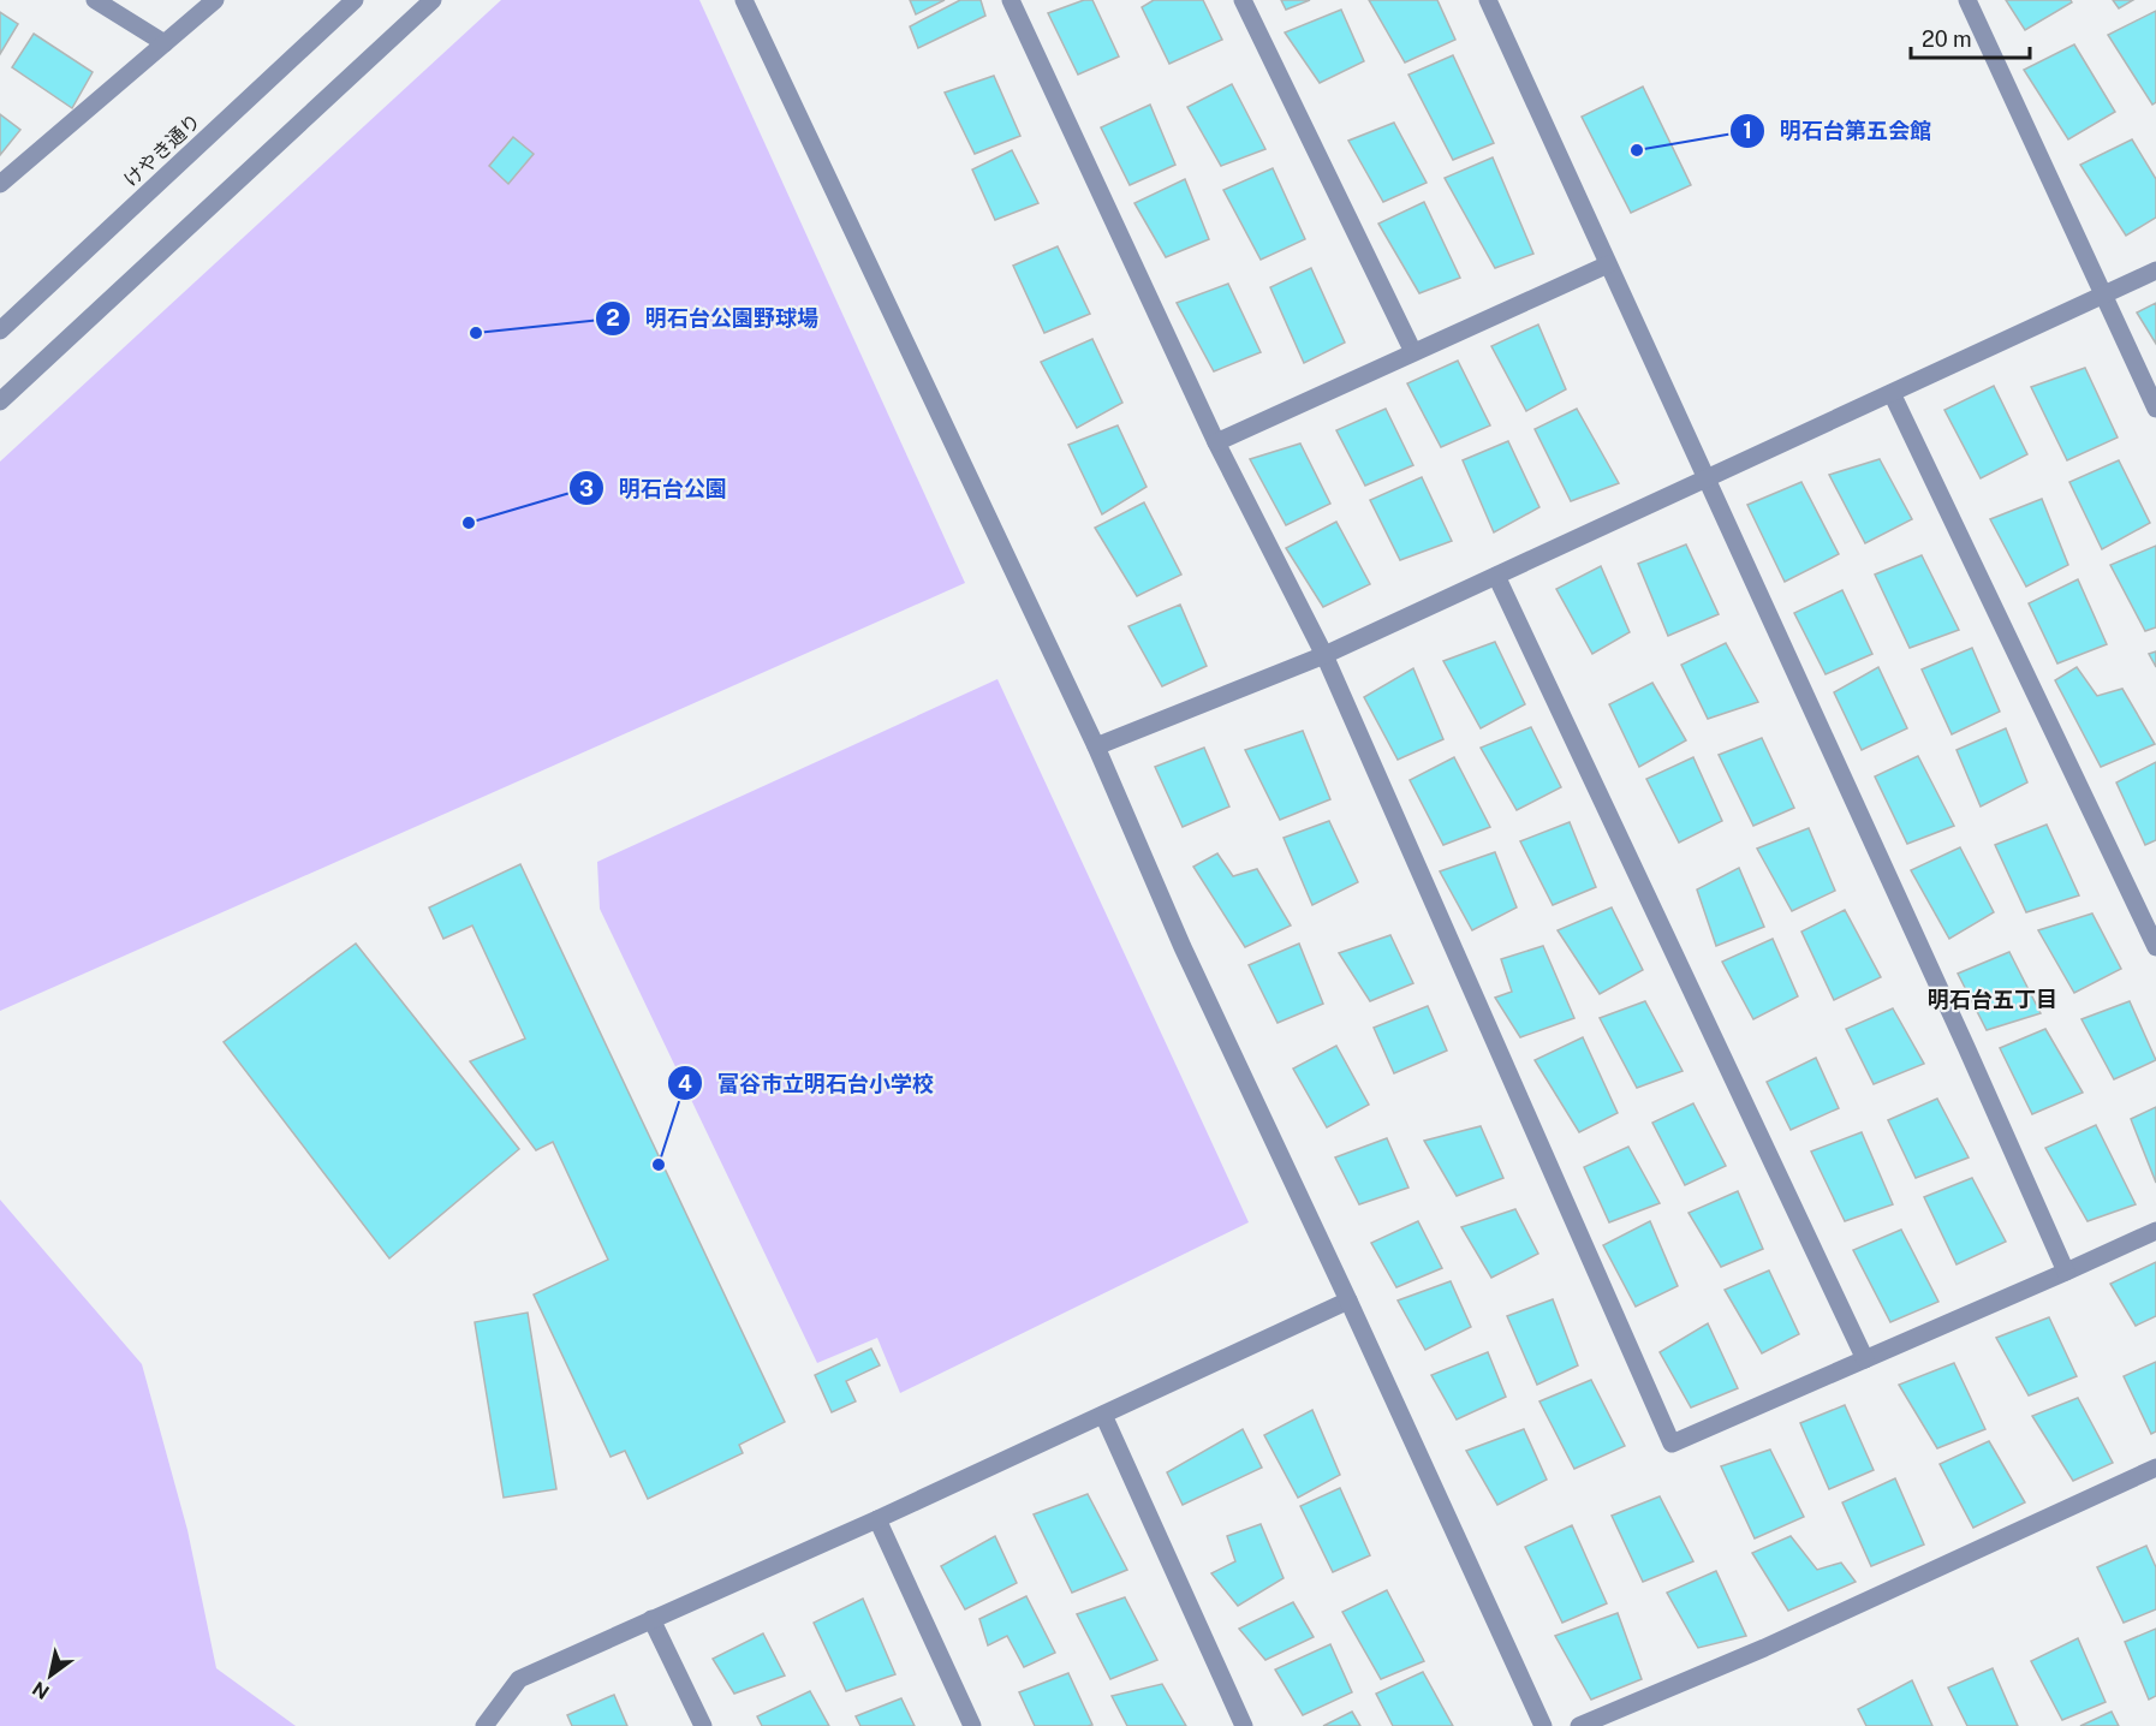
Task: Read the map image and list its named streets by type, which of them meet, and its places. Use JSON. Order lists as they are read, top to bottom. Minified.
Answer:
{"streets":{"street":["けやき通り"]},"districts":["明石台五丁目"],"places":["明石台第五会館","明石台公園野球場","明石台公園","富谷市立明石台小学校"],"scale_bar":"20 m","north":"bottom left"}
